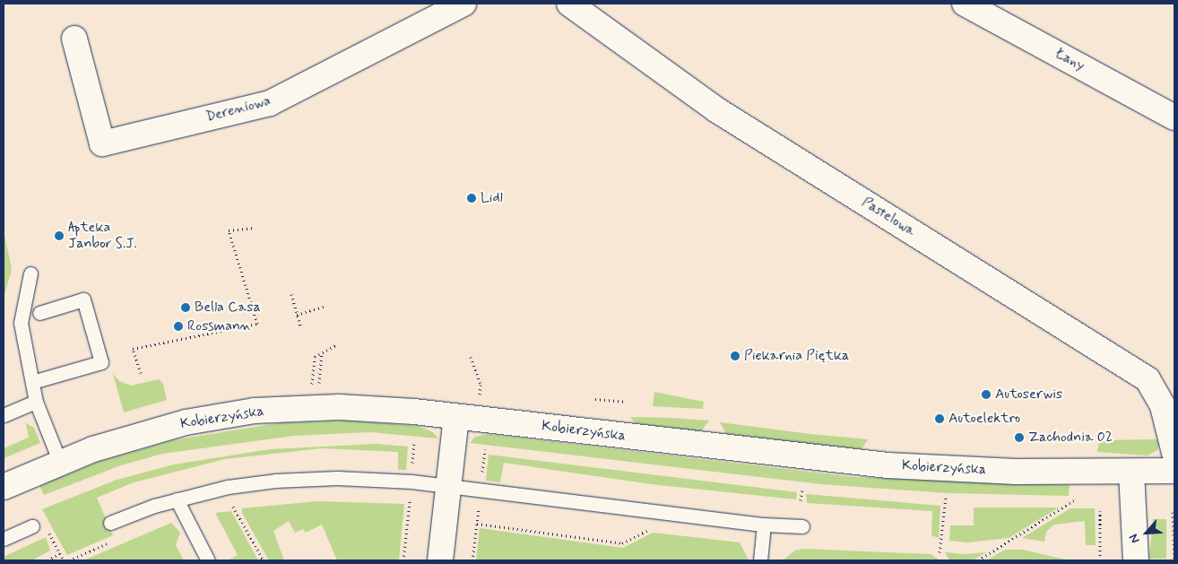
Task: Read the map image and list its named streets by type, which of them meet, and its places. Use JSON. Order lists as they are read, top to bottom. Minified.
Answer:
{"streets":{"street":["Łany","Dereniowa","Pastelowa","Kobierzyńska"]},"places":["Lidl","Apteka Janbor S.J.","Bella Casa","Rossmann","Piekarnia Piętka","Autoserwis","Autoelektro","Zachodnia 02"],"north":"bottom left"}
